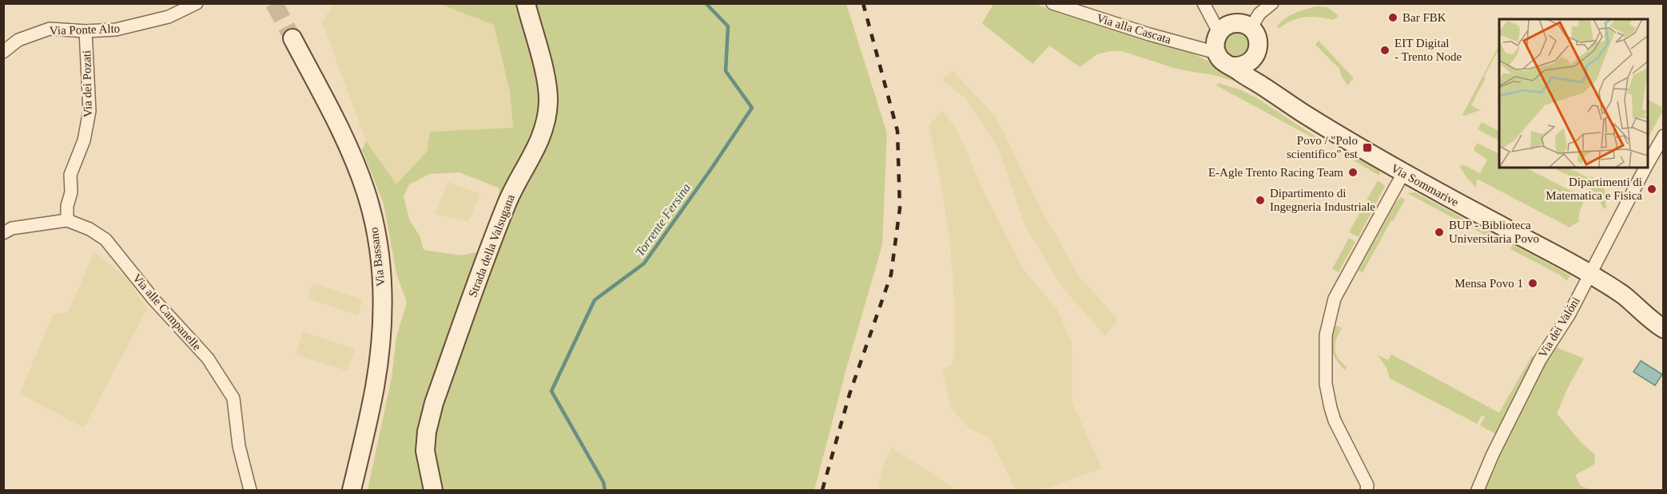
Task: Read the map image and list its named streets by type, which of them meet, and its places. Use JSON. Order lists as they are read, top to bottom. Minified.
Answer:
{"streets":{"main road":["Via Sommarive","Strada della Valsugana","Via Bassano"],"street":["Via alla Cascata","Via Ponte Alto","Via dei Pozati","Via alle Campanelle","Via dei Valóni"]},"crossings":[["Via alla Cascata","Via Sommarive"],["Via Ponte Alto","Via dei Pozati"],["Via dei Pozati","Via alle Campanelle"],["Via Sommarive","Via dei Valóni"]],"water":["Torrente Fersina"],"places":{"other":["Bar FBK","EIT Digital - Trento Node","E-Agle Trento Racing Team","Dipartimenti di Matematica e Fisica","Dipartimento di Ingegneria Industriale","BUP - Biblioteca Universitaria Povo","Mensa Povo 1"],"transit":["Povo / \"Polo scientifico\" est"]}}
